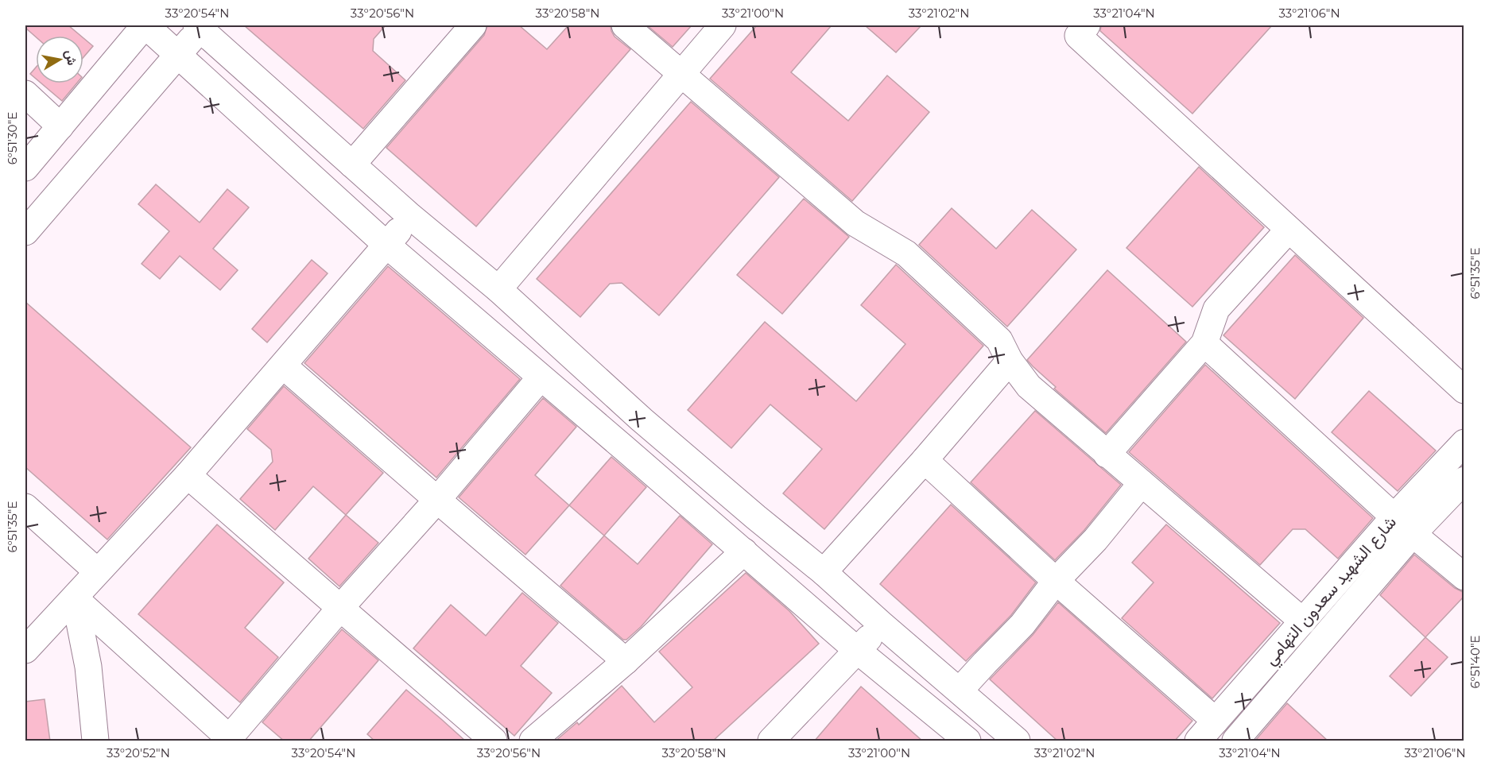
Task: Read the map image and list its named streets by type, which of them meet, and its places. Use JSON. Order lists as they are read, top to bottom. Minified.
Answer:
{"streets":{"street":["شارع الشهيد سعدون التهامي"]},"north":"right","coordinates":["33°20'54\"N","33°20'56\"N","33°20'58\"N","33°21'00\"N","33°21'02\"N","33°21'04\"N","33°21'06\"N","6°51'30\"E","6°51'35\"E","6°51'40\"E","33°20'52\"N"]}
